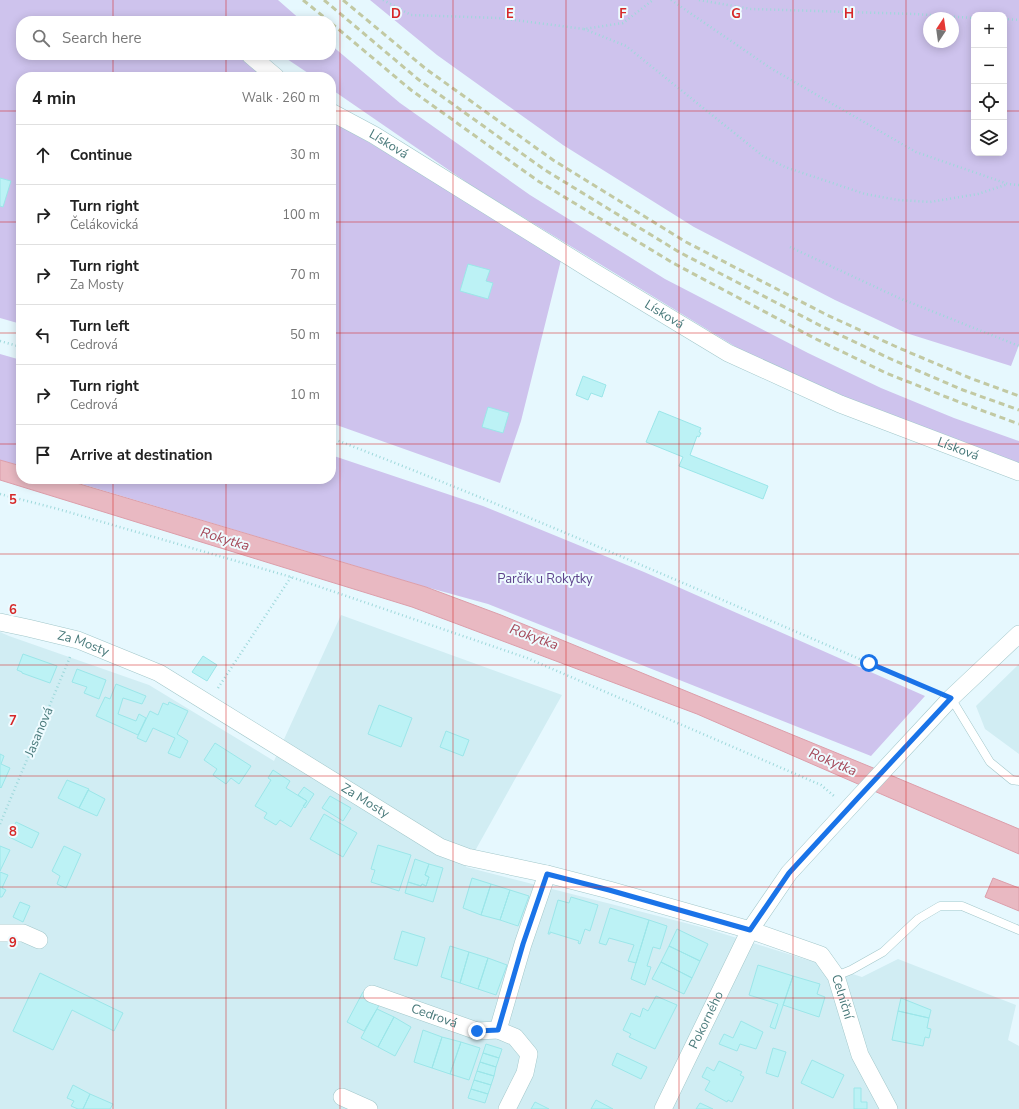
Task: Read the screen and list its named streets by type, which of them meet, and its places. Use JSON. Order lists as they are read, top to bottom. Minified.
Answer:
{"streets":{"street":["Lísková","Za Mosty","Celniční","Cedrová","Pokorného"],"path":["Jasanová"]},"crossings":[["Za Mosty","Jasanová"],["Za Mosty","Celniční"],["Za Mosty","Pokorného"],["Celniční","Pokorného"]],"water":["Rokytka"],"parks":["Parčík u Rokytky"],"north":"top","page":{"map_buttons":["+","−"],"search":"Search here","heading":["4 min","Walk · 260 m"],"list":[["Continue","30 m"],["Turn right","Čelákovická","100 m"],["Turn right","Za Mosty","70 m"],["Turn left","Cedrová","50 m"],["Turn right","Cedrová","10 m"],"Arrive at destination"]},"grid":{"columns":["D","E","F","G","H"],"rows":["5","6","7","8","9"]}}
